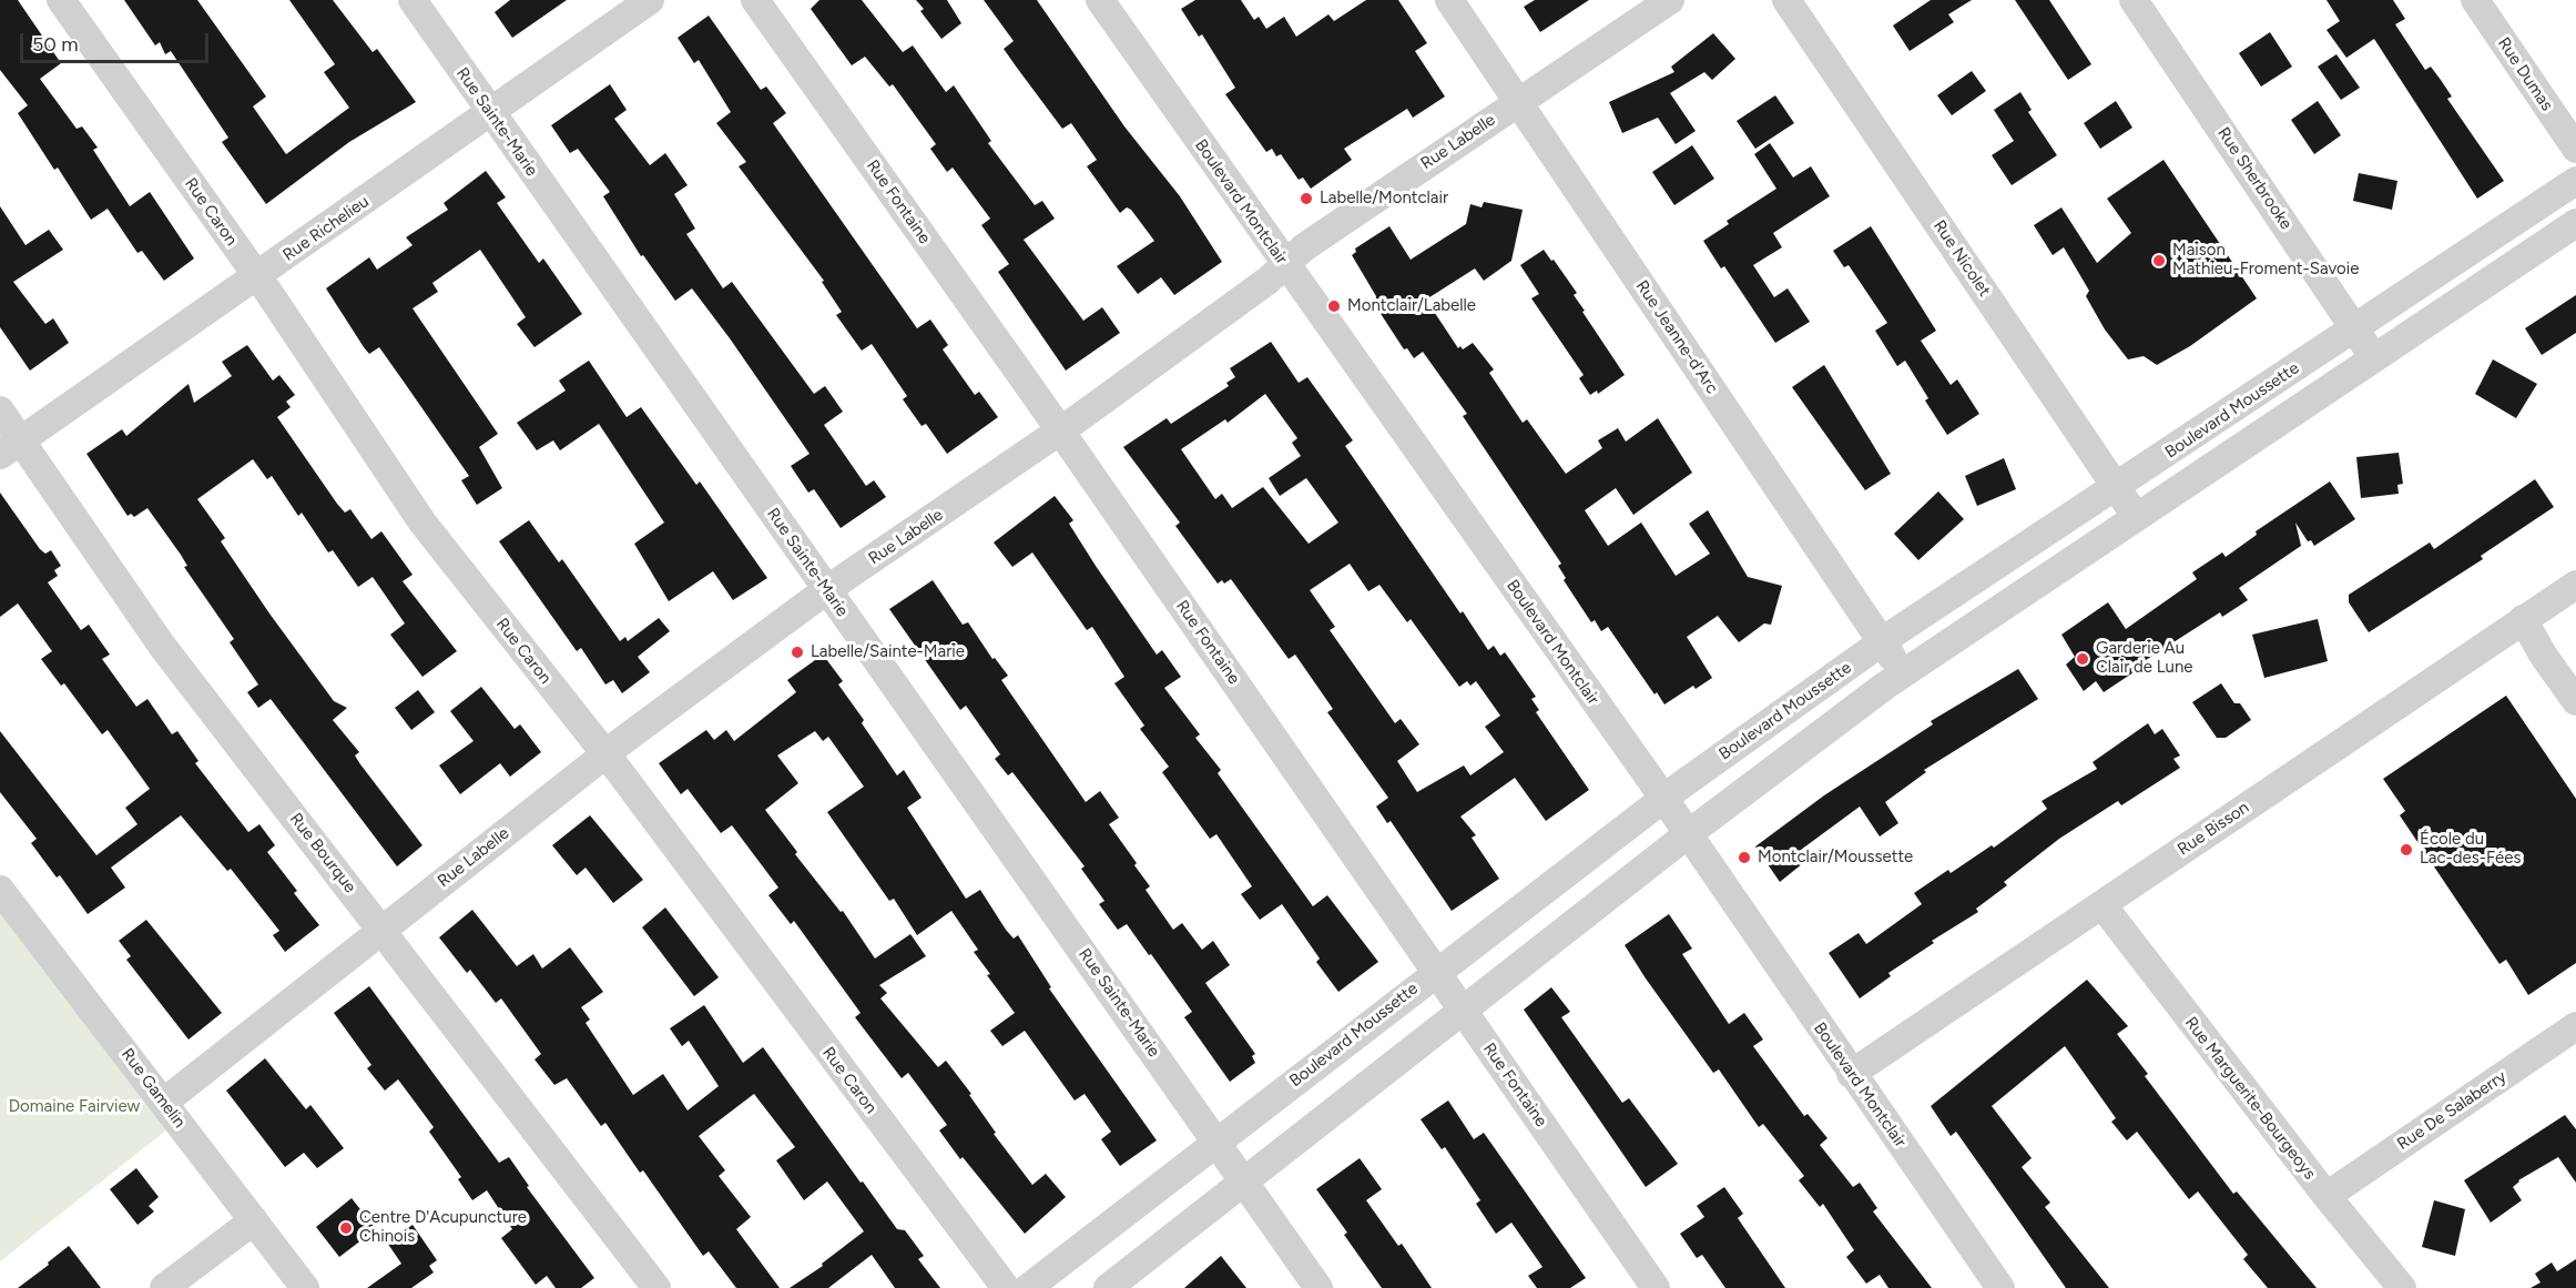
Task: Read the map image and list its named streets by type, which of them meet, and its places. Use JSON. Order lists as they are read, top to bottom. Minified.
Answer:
{"streets":{"street":["Rue Dumas","Rue Sainte-Marie","Rue Labelle","Rue Sherbrooke","Rue Fontaine","Boulevard Montclair","Rue Caron","Rue Richelieu","Rue Nicolet","Rue Jeanne-d'Arc","Boulevard Moussette","Rue Bisson","Rue Bourque","Rue Gamelin","Rue Marguerite-Bourgeoys","Rue De Salaberry"]},"crossings":[["Rue Sainte-Marie","Rue Labelle"],["Rue Sainte-Marie","Rue Richelieu"],["Rue Sainte-Marie","Boulevard Moussette"],["Rue Labelle","Rue Fontaine"],["Rue Labelle","Boulevard Montclair"],["Rue Labelle","Rue Caron"],["Rue Labelle","Rue Jeanne-d'Arc"],["Rue Labelle","Rue Bourque"],["Rue Labelle","Rue Gamelin"],["Rue Sherbrooke","Boulevard Moussette"],["Rue Fontaine","Boulevard Moussette"],["Boulevard Montclair","Boulevard Moussette"],["Boulevard Montclair","Rue Bisson"],["Rue Caron","Rue Richelieu"],["Rue Richelieu","Rue Bourque"],["Rue Nicolet","Boulevard Moussette"],["Rue Jeanne-d'Arc","Boulevard Moussette"],["Rue Bisson","Rue Marguerite-Bourgeoys"],["Rue Marguerite-Bourgeoys","Rue De Salaberry"]],"parks":["Domaine Fairview"],"places":["Labelle/Montclair","Maison Mathieu-Froment-Savoie","Montclair/Labelle","Labelle/Sainte-Marie","Garderie Au Clair de Lune","École du Lac-des-Fées","Montclair/Moussette","Centre D'Acupuncture Chinois"],"scale_bar":"50 m"}
